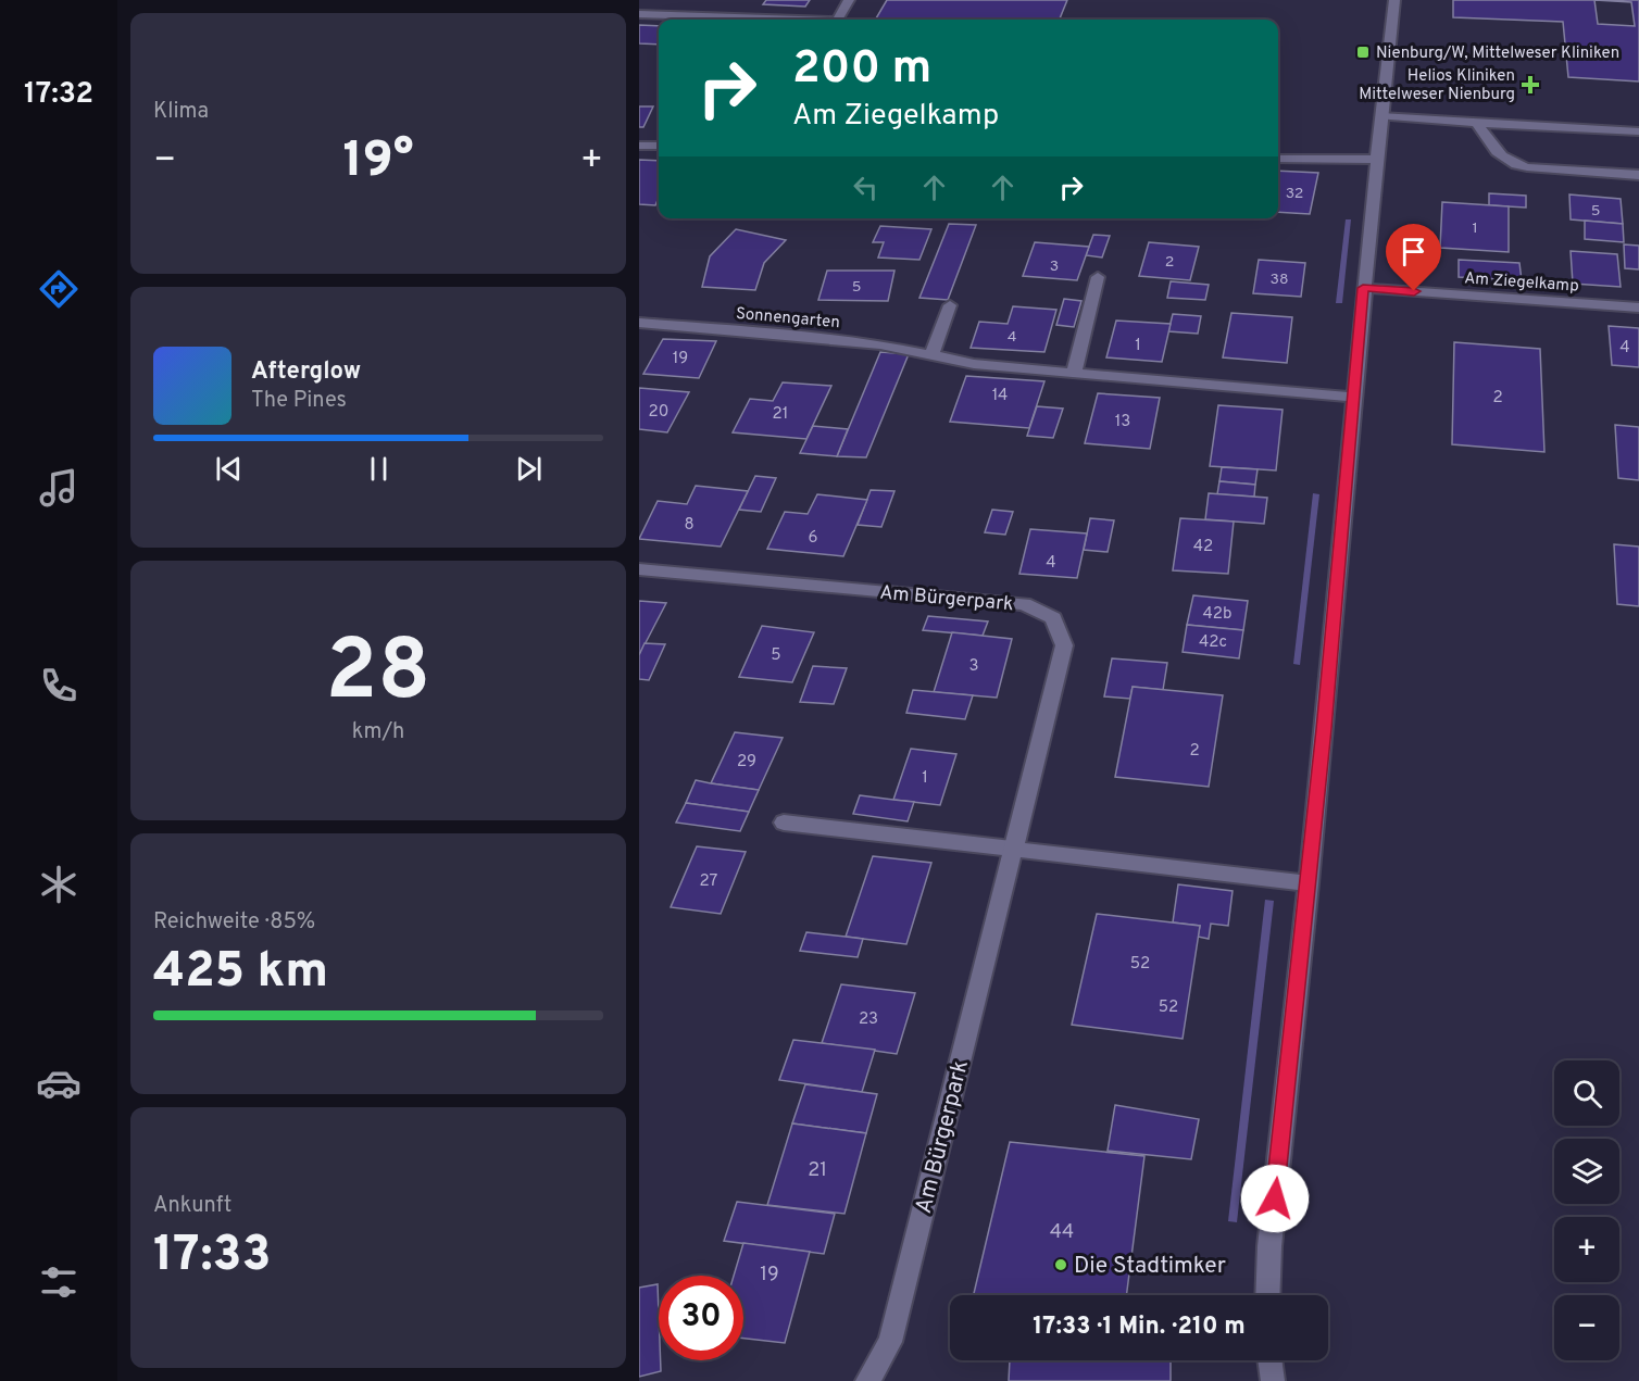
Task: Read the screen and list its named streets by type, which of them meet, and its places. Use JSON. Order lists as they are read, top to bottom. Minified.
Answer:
{"streets":{"street":["Am Ziegelkamp","Sonnengarten","Am Bürgerpark"]},"places":{"transit":["Nienburg/W, Mittelweser Kliniken"],"health":["Helios Kliniken Mittelweser Nienburg"],"other":["Die Stadtimker"]},"house_numbers":["32","5","1","2","3","38","5","4","1","4","19","14","2","20","21","13","8","6","42","4","42b","42c","5","3","2","29","1","27","52","52","23","21","44","19"],"page":{"tabs":"17:32","tile":["Klima",["28","km/h"],["Reichweite · 85%","425 km"],["Ankunft","17:33"]],"turn":["200 m","Am Ziegelkamp"],"heat":["−","19°","+"],"song":["Afterglow","The Pines"],"map_buttons":["+","−"],"limit":"30","trip":"17:33 · 1 Min. · 210 m"}}
